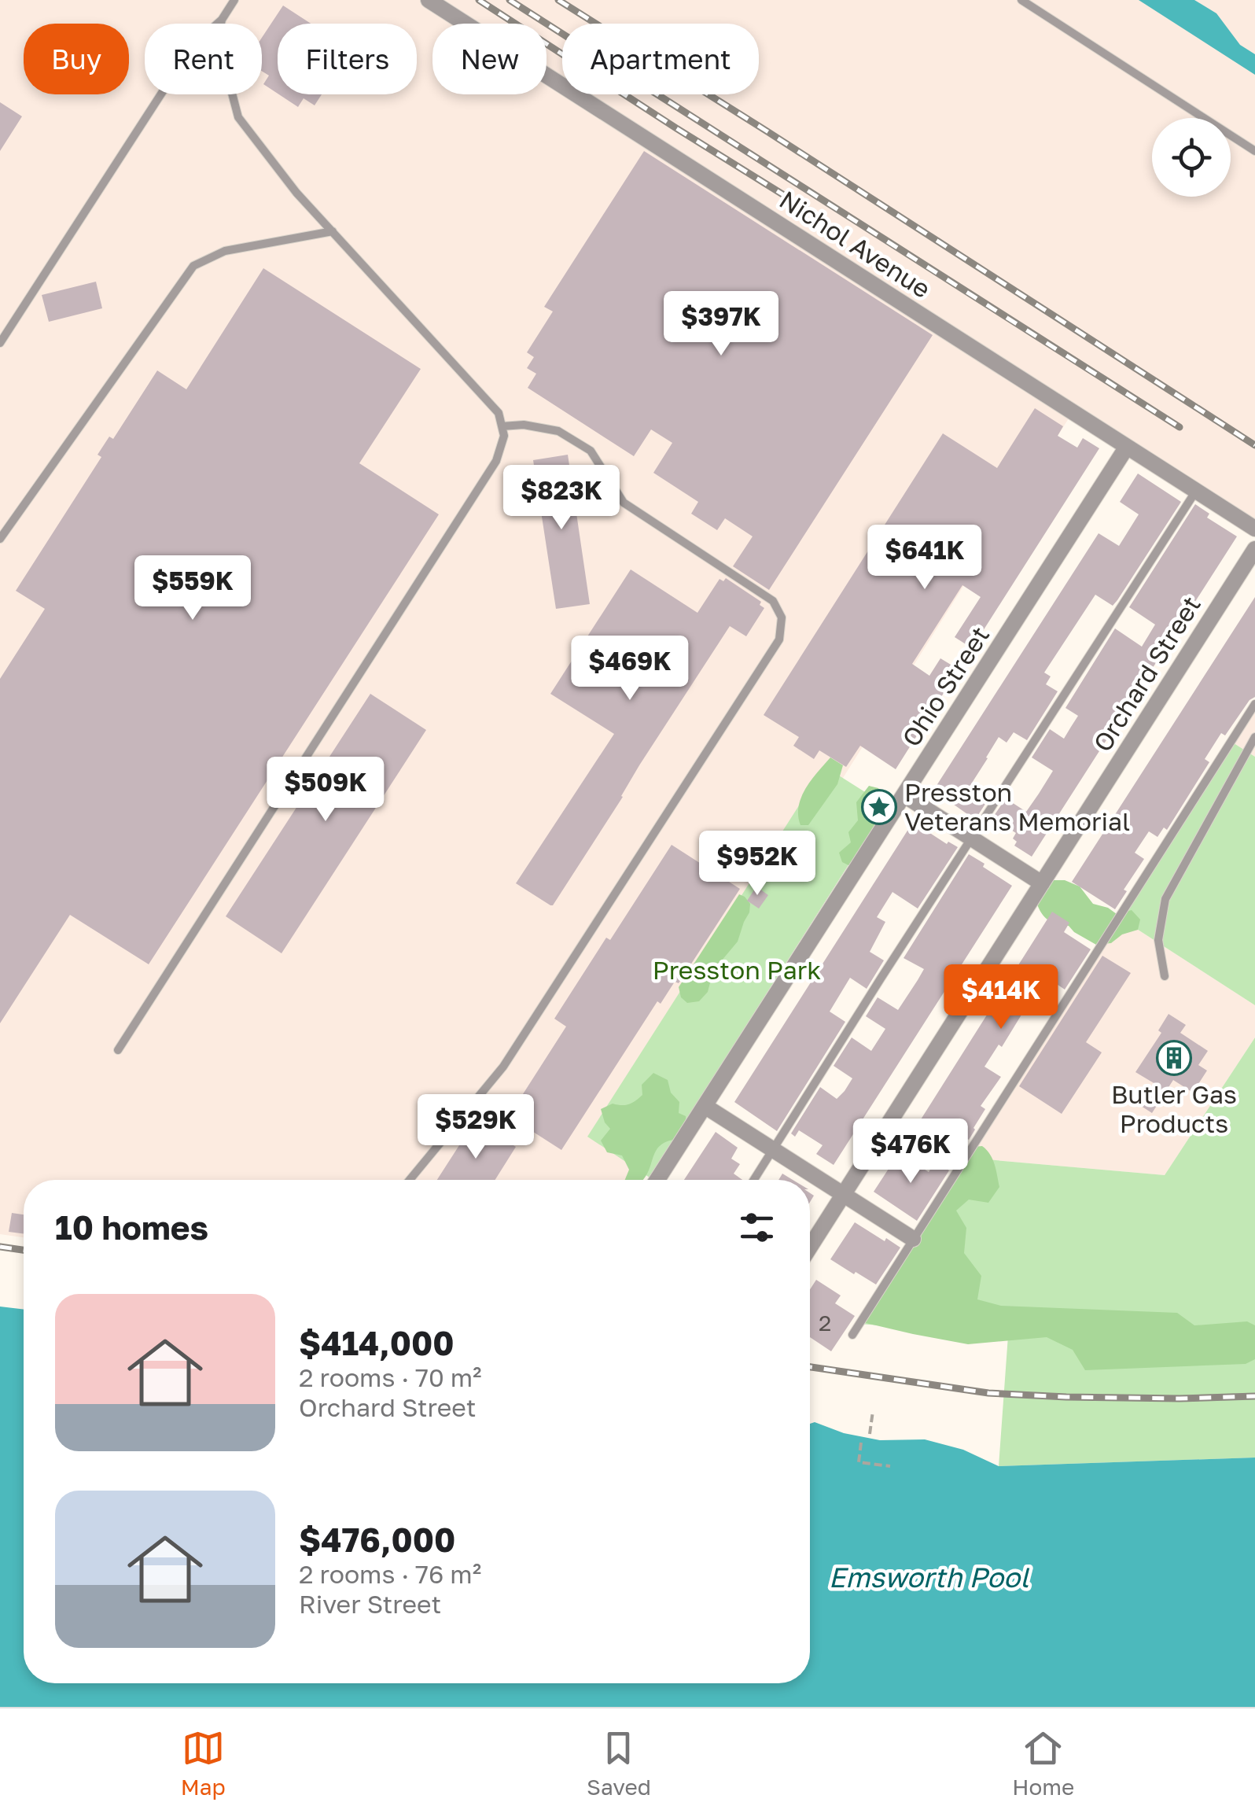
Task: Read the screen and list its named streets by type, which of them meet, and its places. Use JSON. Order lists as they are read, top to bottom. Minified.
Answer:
{"streets":{"street":["Nichol Avenue","Orchard Street","Ohio Street"]},"crossings":[["Nichol Avenue","Ohio Street"]],"water":["Emsworth Pool"],"parks":["Presston Park"],"places":{"place":["Presston Veterans Memorial"],"building":["Butler Gas Products"]},"house_numbers":["2"],"page":{"chip":["Buy","Rent","Filters","New","Apartment"],"price":["$397K","$823K","$641K","$559K","$469K","$509K","$952K","$414K","$529K","$476K"],"heading":"10 homes","list":[{"name":"$414,000","note":"2 rooms · 70 m² · Orchard Street"},{"name":"$476,000","note":"2 rooms · 76 m² · River Street"}],"tabs":["Map","Saved","Home"]}}
